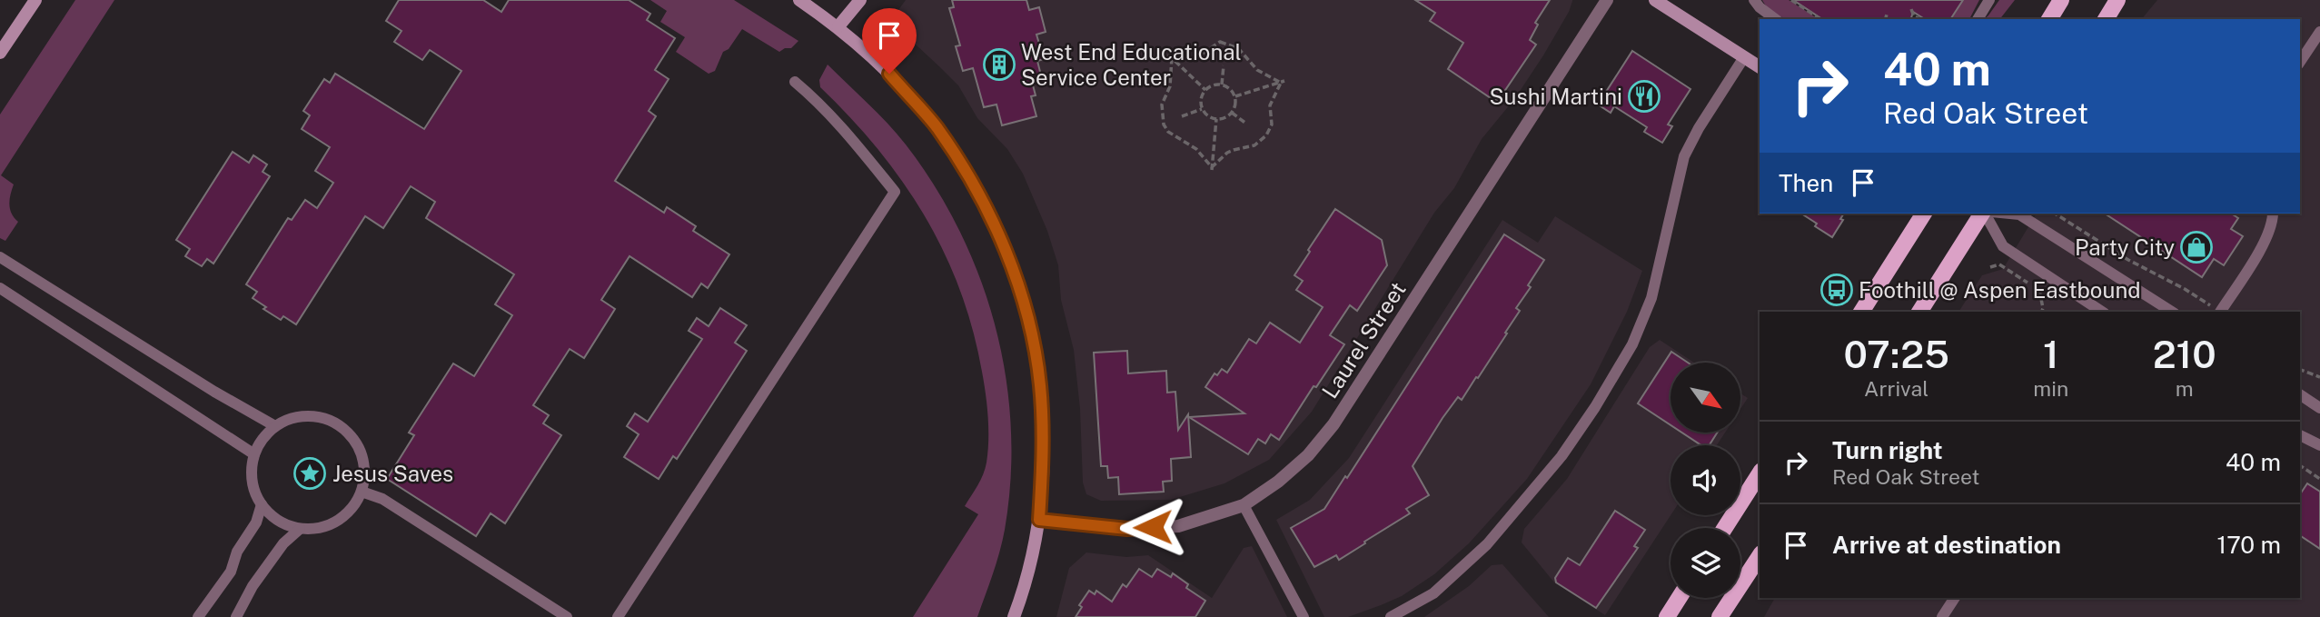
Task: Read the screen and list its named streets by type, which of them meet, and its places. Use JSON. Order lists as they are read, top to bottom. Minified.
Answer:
{"streets":{"street":["Laurel Street"]},"places":{"building":["West End Educational Service Center"],"restaurant":["Sushi Martini"],"shop":["Party City"],"bus stop":["Foothill @ Aspen Eastbound"],"place":["Jesus Saves"]},"north":"bottom right","page":{"turn":["40 m","Red Oak Street"],"then":"Then","eta":["07:25","Arrival","1","min","210","m"],"list":[{"name":"Turn right","note":"Red Oak Street","value":"40 m"},{"name":"Arrive at destination","value":"170 m"}]}}
